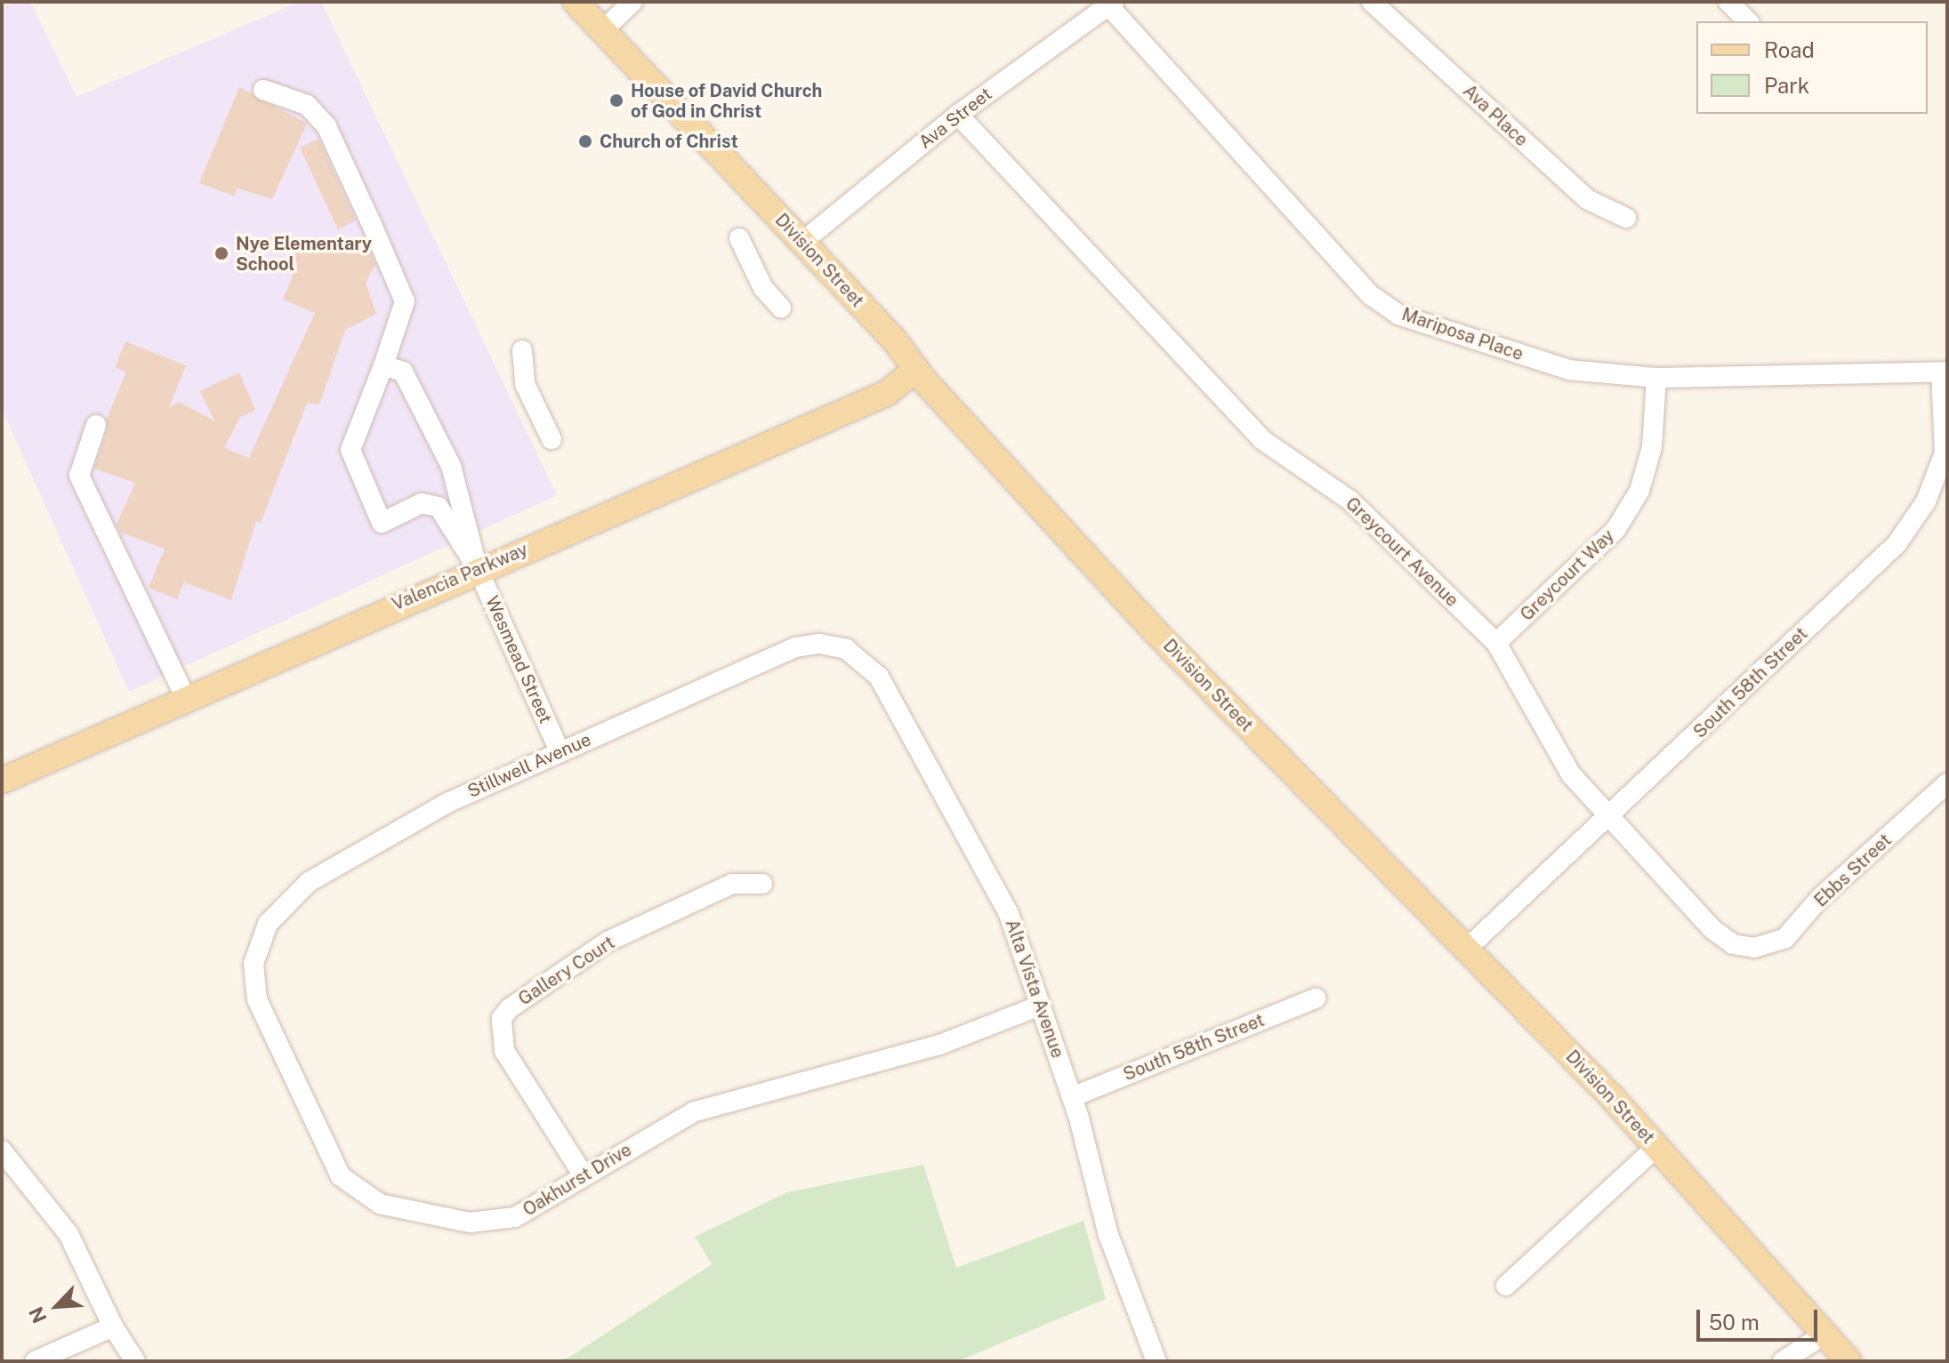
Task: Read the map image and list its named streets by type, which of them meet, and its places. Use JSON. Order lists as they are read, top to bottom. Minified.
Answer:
{"streets":{"main road":["Division Street","Valencia Parkway"],"street":["Ava Place","Ava Street","Mariposa Place","Greycourt Avenue","Greycourt Way","Wesmead Street","South 58th Street","Stillwell Avenue","Ebbs Street","Gallery Court","Alta Vista Avenue","Oakhurst Drive"]},"crossings":[["Ava Street","Division Street"],["Ava Street","Mariposa Place"],["Ava Street","Greycourt Avenue"],["Division Street","Valencia Parkway"],["Division Street","South 58th Street"],["Mariposa Place","Greycourt Way"],["Mariposa Place","South 58th Street"],["Greycourt Avenue","Greycourt Way"],["Greycourt Avenue","South 58th Street"],["Greycourt Avenue","Ebbs Street"],["Valencia Parkway","Wesmead Street"],["Wesmead Street","Stillwell Avenue"],["South 58th Street","Alta Vista Avenue"],["Stillwell Avenue","Alta Vista Avenue"],["Stillwell Avenue","Oakhurst Drive"],["Gallery Court","Oakhurst Drive"],["Alta Vista Avenue","Oakhurst Drive"]],"places":["House of David Church of God in Christ","Church of Christ","Nye Elementary School"],"legend":["Road","Park"],"scale_bar":"50 m","north":"bottom left"}
